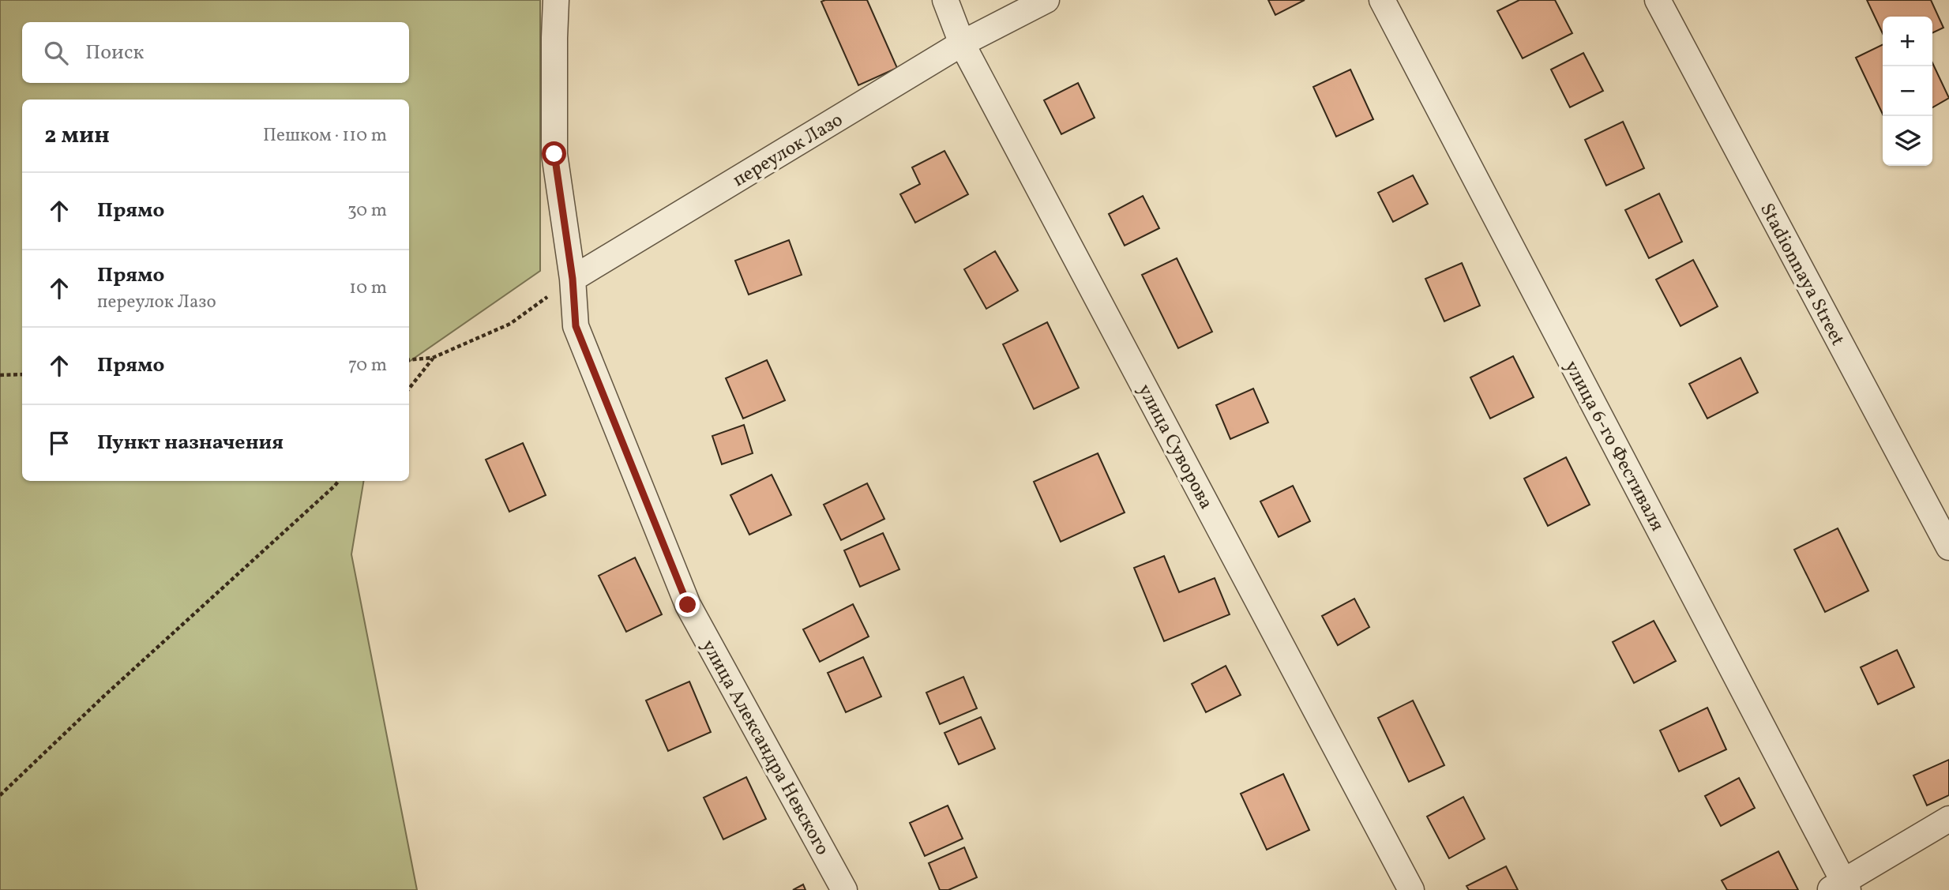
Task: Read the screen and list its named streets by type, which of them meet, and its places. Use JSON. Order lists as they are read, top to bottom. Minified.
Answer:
{"streets":{"street":["переулок Лазо","Stadionnaya Street","улица 6-го Фестиваля","улица Суворова","улица Александра Невского"]},"crossings":[["переулок Лазо","улица Суворова"],["переулок Лазо","улица Александра Невского"]],"page":{"map_buttons":["+","−"],"search":"Поиск","heading":["2 мин","Пешком · 110 m"],"list":[["Прямо","30 m"],["Прямо","переулок Лазо","10 m"],["Прямо","70 m"],"Пункт назначения"]}}
